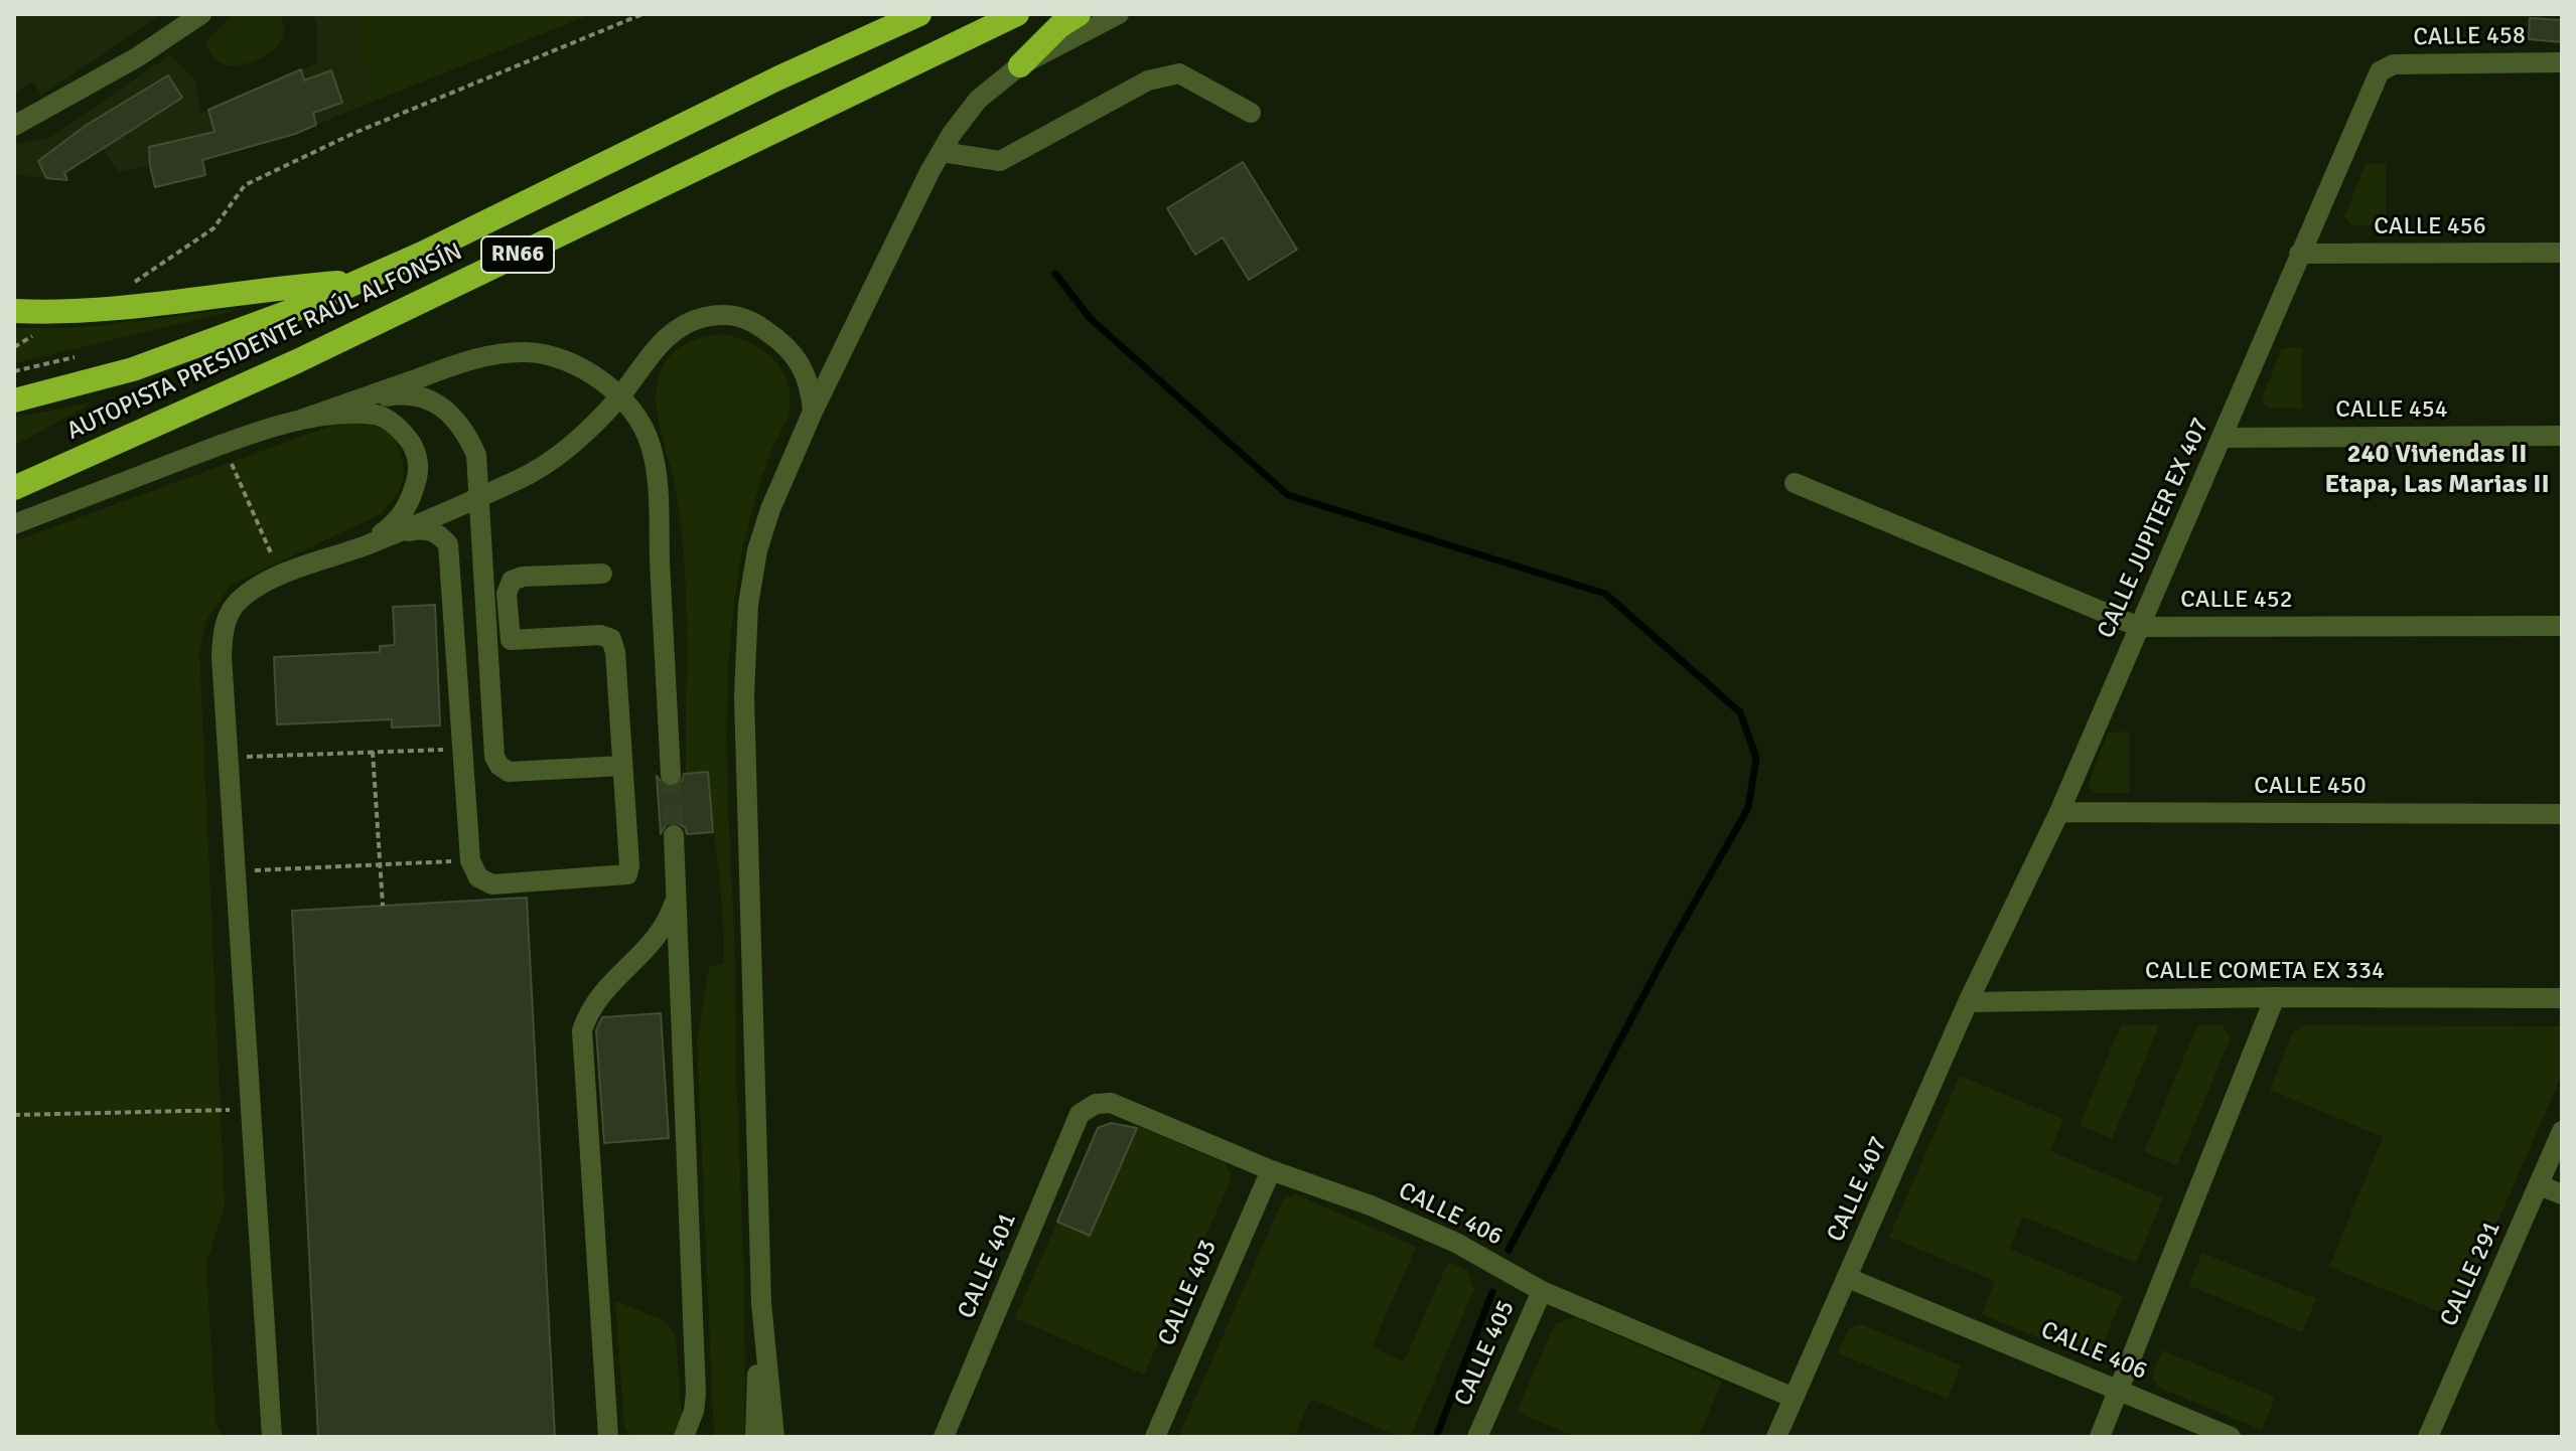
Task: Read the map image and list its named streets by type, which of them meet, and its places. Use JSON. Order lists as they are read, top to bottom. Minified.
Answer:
{"streets":{"highway":["RN66","AUTOPISTA PRESIDENTE RAÚL ALFONSÍN"],"street":["CALLE 458","CALLE 456","CALLE 454","CALLE JUPITER EX 407","CALLE 452","CALLE 450","CALLE COMETA EX 334","CALLE 407","CALLE 406","CALLE 401","CALLE 291","CALLE 403","CALLE 405"]},"crossings":[["CALLE 458","CALLE JUPITER EX 407"],["CALLE 456","CALLE JUPITER EX 407"],["CALLE 454","CALLE JUPITER EX 407"],["CALLE JUPITER EX 407","CALLE 452"],["CALLE JUPITER EX 407","CALLE 450"],["CALLE JUPITER EX 407","CALLE COMETA EX 334"],["CALLE JUPITER EX 407","CALLE 407"],["CALLE COMETA EX 334","CALLE 407"],["CALLE 407","CALLE 406"],["CALLE 406","CALLE 401"],["CALLE 406","CALLE 403"],["CALLE 406","CALLE 405"]],"districts":["240 Viviendas II Etapa, Las Marias II"]}
